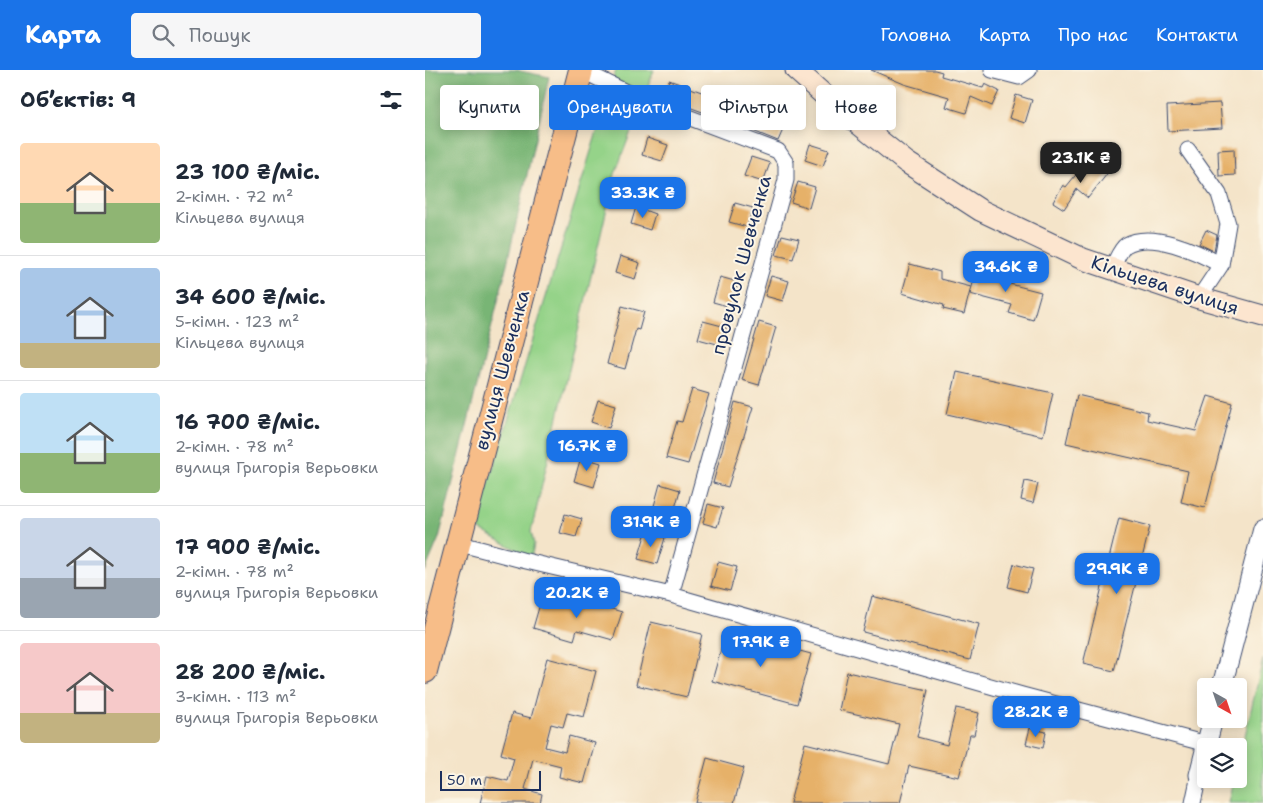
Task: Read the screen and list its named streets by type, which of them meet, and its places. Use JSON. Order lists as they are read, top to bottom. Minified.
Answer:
{"streets":{"main road":["Кільцева вулиця","вулиця Шевченка"],"street":["провулок Шевченка"]},"crossings":[["провулок Шевченка","вулиця Шевченка"]],"scale_bar":"50 m","north":"bottom right","page":{"header":"Карта","search":"Пошук","nav":["Головна","Карта","Про нас","Контакти"],"heading":"Об’єктів: 9","chip":["Купити","Орендувати","Фільтри","Нове"],"list":[{"name":"23 100 ₴/міс.","note":"2-кімн. · 72 m² · Кільцева вулиця"},{"name":"34 600 ₴/міс.","note":"5-кімн. · 123 m² · Кільцева вулиця"},{"name":"16 700 ₴/міс.","note":"2-кімн. · 78 m² · вулиця Григорія Верьовки"},{"name":"17 900 ₴/міс.","note":"2-кімн. · 78 m² · вулиця Григорія Верьовки"},{"name":"28 200 ₴/міс.","note":"3-кімн. · 113 m² · вулиця Григорія Верьовки"}],"price":["23.1K ₴","33.3K ₴","34.6K ₴","16.7K ₴","31.9K ₴","29.9K ₴","20.2K ₴","17.9K ₴","28.2K ₴"],"scale":"50 m"}}
